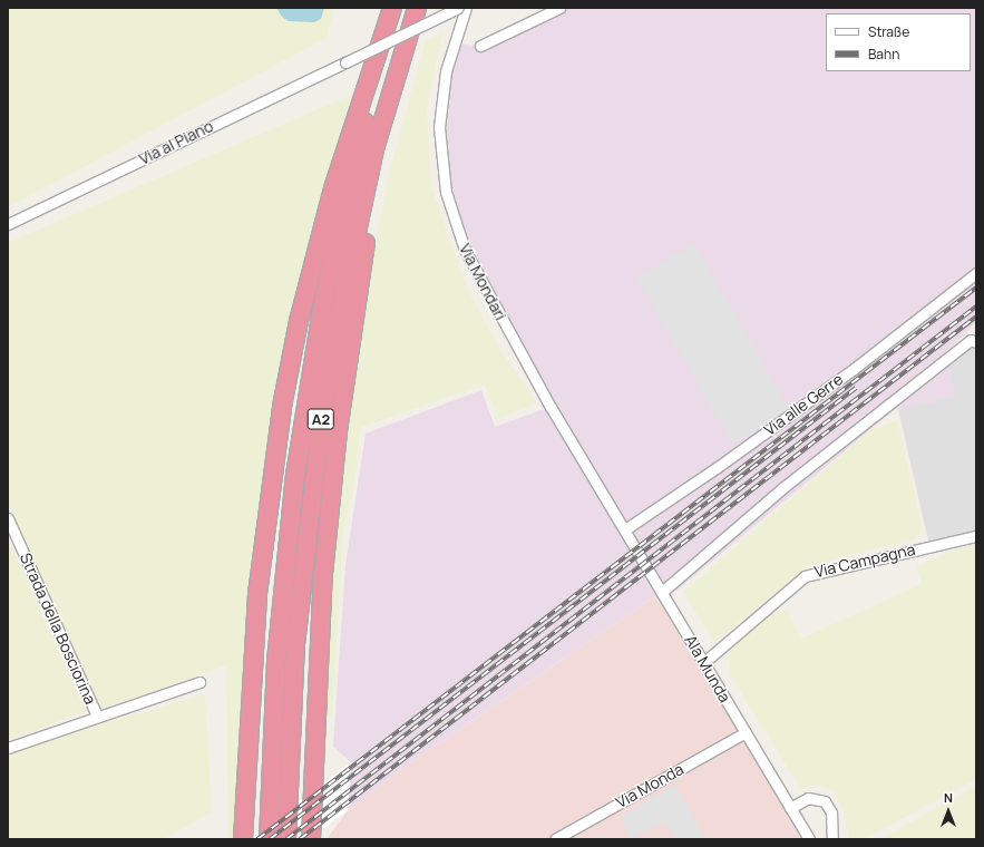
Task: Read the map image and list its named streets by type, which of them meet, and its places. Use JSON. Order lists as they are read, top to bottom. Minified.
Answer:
{"streets":{"highway":["A2"],"street":["Via al Piano","Via Mondari","Via alle Gerre","Via Campagna","Strada della Bosciorina","Ala Munda","Via Monda"]},"crossings":[["Via Mondari","Via alle Gerre"],["Via Mondari","Ala Munda"],["Via alle Gerre","Ala Munda"],["Via Campagna","Ala Munda"],["Ala Munda","Via Monda"]],"legend":["Straße","Bahn"],"north":"top"}
